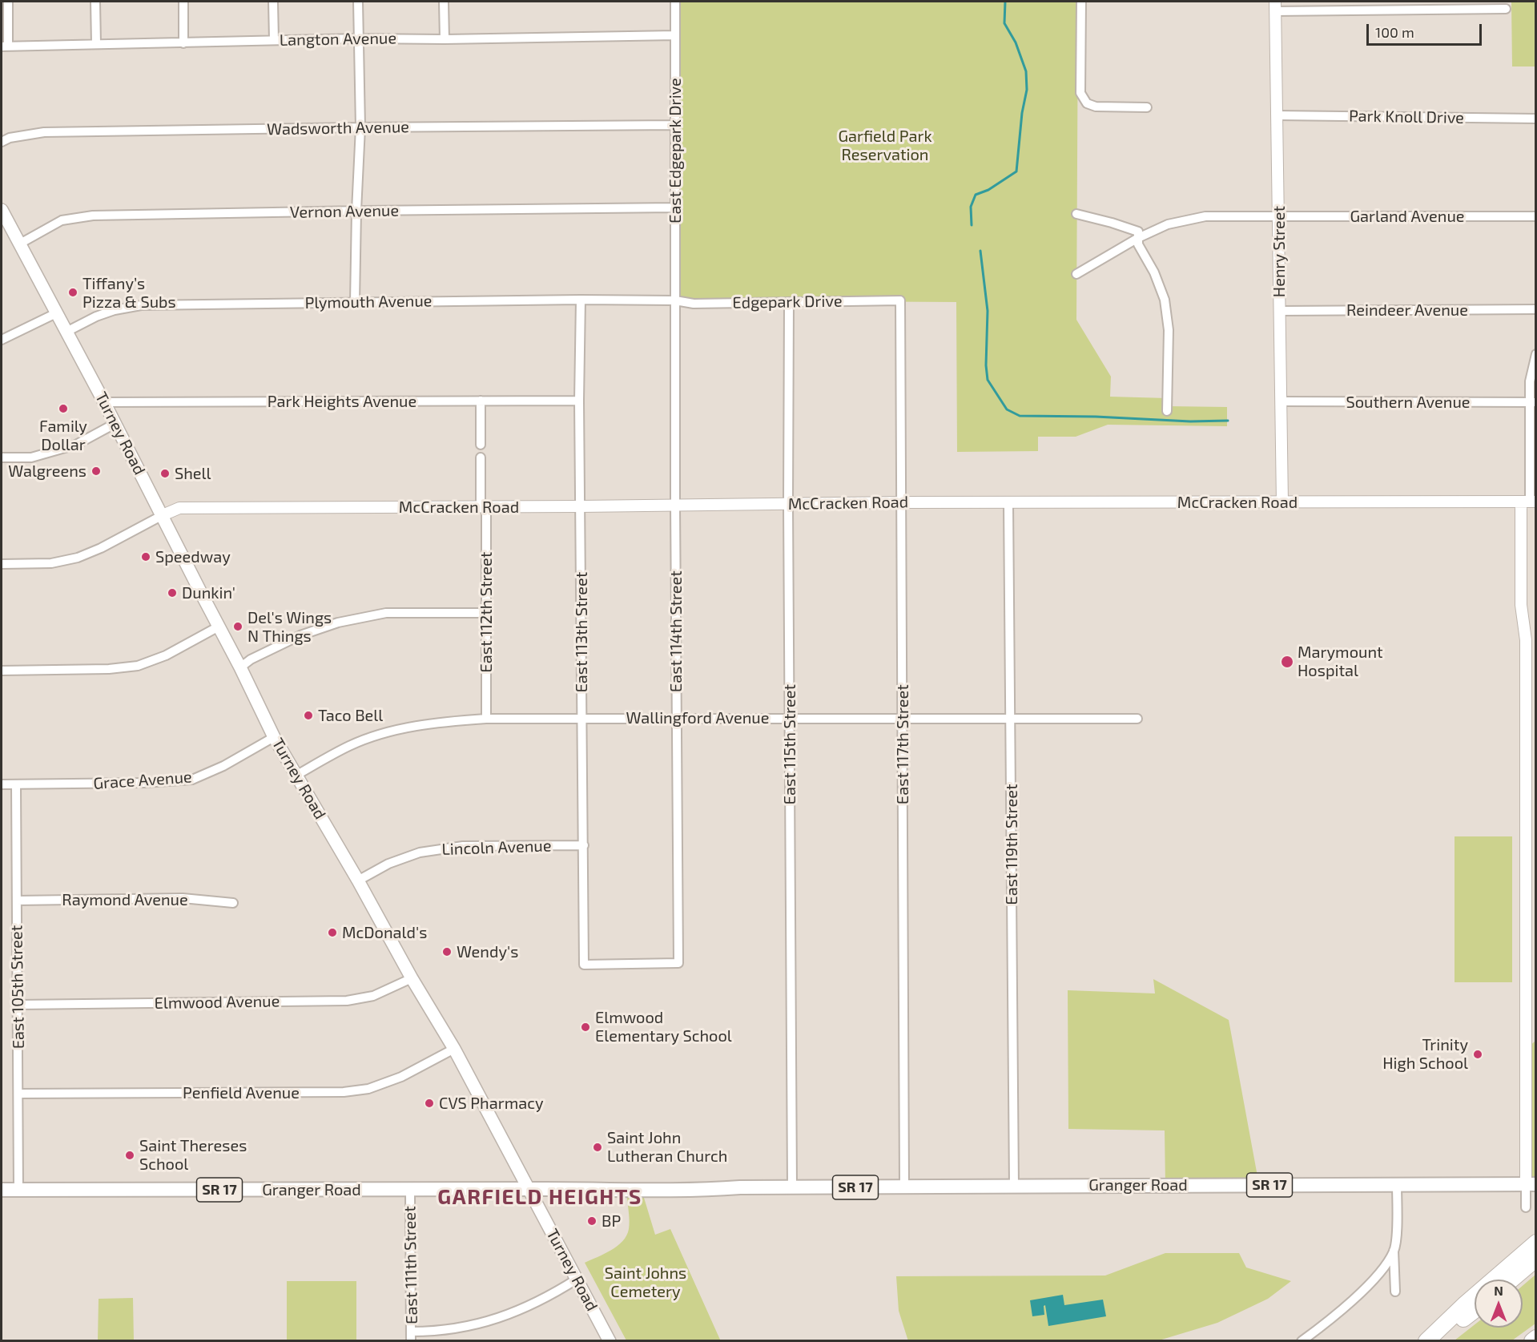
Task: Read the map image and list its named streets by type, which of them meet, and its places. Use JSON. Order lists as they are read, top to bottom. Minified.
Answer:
{"streets":{"main road":["Turney Road","Granger Road","SR 17"],"street":["Langton Avenue","Park Knoll Drive","Wadsworth Avenue","East Edgepark Drive","Vernon Avenue","Garland Avenue","Henry Street","Plymouth Avenue","Edgepark Drive","Reindeer Avenue","Park Heights Avenue","Southern Avenue","McCracken Road","East 112th Street","East 114th Street","East 113th Street","Wallingford Avenue","East 115th Street","East 117th Street","Grace Avenue","East 119th Street","Lincoln Avenue","Raymond Avenue","East 105th Street","Elmwood Avenue","Penfield Avenue","East 111th Street"]},"crossings":[["Langton Avenue","East Edgepark Drive"],["Park Knoll Drive","Henry Street"],["Wadsworth Avenue","East Edgepark Drive"],["East Edgepark Drive","Vernon Avenue"],["East Edgepark Drive","Plymouth Avenue"],["East Edgepark Drive","Edgepark Drive"],["East Edgepark Drive","East 114th Street"],["Vernon Avenue","Turney Road"],["Garland Avenue","Henry Street"],["Henry Street","Reindeer Avenue"],["Henry Street","Southern Avenue"],["Henry Street","McCracken Road"],["Plymouth Avenue","Edgepark Drive"],["Plymouth Avenue","Turney Road"],["Plymouth Avenue","East 114th Street"],["Plymouth Avenue","East 113th Street"],["Edgepark Drive","East 114th Street"],["Edgepark Drive","East 115th Street"],["Edgepark Drive","East 117th Street"],["Park Heights Avenue","Turney Road"],["Park Heights Avenue","East 113th Street"],["Turney Road","McCracken Road"],["Turney Road","Wallingford Avenue"],["Turney Road","Grace Avenue"],["Turney Road","Lincoln Avenue"],["Turney Road","Elmwood Avenue"],["Turney Road","Penfield Avenue"],["Turney Road","Granger Road"],["McCracken Road","East 112th Street"],["McCracken Road","East 114th Street"],["McCracken Road","East 113th Street"],["McCracken Road","East 115th Street"],["McCracken Road","East 117th Street"],["McCracken Road","East 119th Street"],["East 112th Street","Wallingford Avenue"],["East 114th Street","East 113th Street"],["East 114th Street","Wallingford Avenue"],["East 113th Street","Wallingford Avenue"],["East 113th Street","Lincoln Avenue"],["Wallingford Avenue","East 115th Street"],["Wallingford Avenue","East 117th Street"],["Wallingford Avenue","East 119th Street"],["East 115th Street","Granger Road"],["East 117th Street","Granger Road"],["Grace Avenue","East 105th Street"],["East 119th Street","Granger Road"],["Raymond Avenue","East 105th Street"],["East 105th Street","Elmwood Avenue"],["East 105th Street","Penfield Avenue"],["East 105th Street","Granger Road"],["Granger Road","East 111th Street"]],"districts":["GARFIELD HEIGHTS"],"parks":["Garfield Park Reservation","Saint Johns Cemetery"],"places":["Tiffany’s Pizza & Subs","Family Dollar","Walgreens","Shell","Speedway","Dunkin'","Del's Wings N Things","Marymount Hospital","Taco Bell","McDonald's","Wendy's","Elmwood Elementary School","Trinity High School","CVS Pharmacy","Saint John Lutheran Church","Saint Thereses School","BP"],"scale_bar":"100 m","north":"top"}
